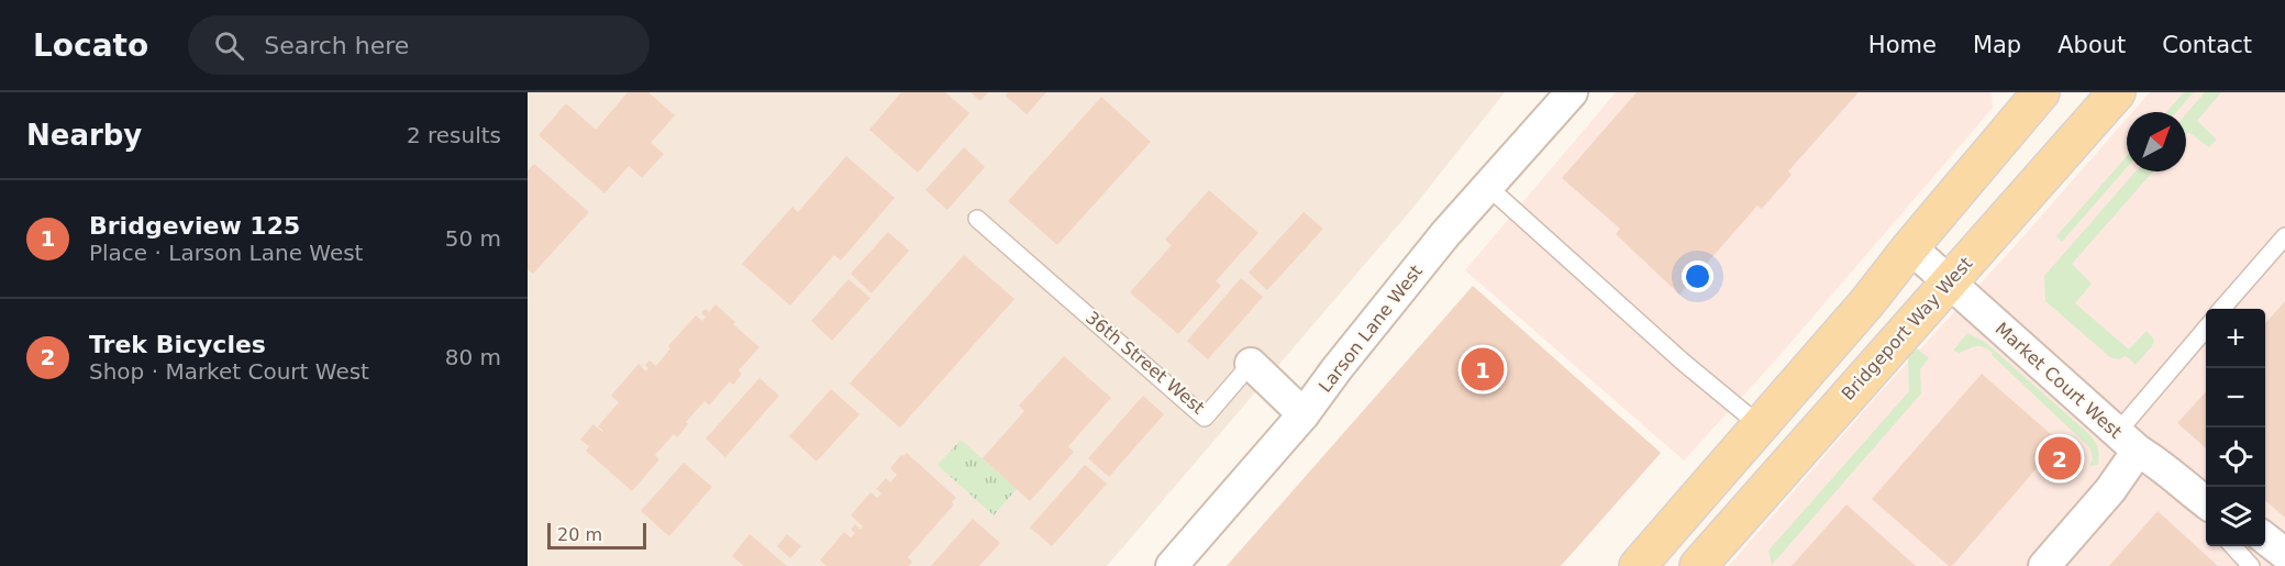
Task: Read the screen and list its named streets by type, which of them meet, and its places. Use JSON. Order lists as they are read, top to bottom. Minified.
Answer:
{"streets":{"main road":["Bridgeport Way West"],"street":["Larson Lane West","36th Street West","Market Court West"]},"crossings":[["Larson Lane West","36th Street West"],["Bridgeport Way West","Market Court West"]],"scale_bar":"20 m","north":"top right","page":{"header":"Locato","search":"Search here","nav":["Home","Map","About","Contact"],"heading":["Nearby","2 results"],"list":[{"mark":"1","name":"Bridgeview 125","note":"Place · Larson Lane West","value":"50 m"},{"mark":"2","name":"Trek Bicycles","note":"Shop · Market Court West","value":"80 m"}],"map_buttons":["+","−"],"pins":["1","2"],"scale":"20 m"}}
